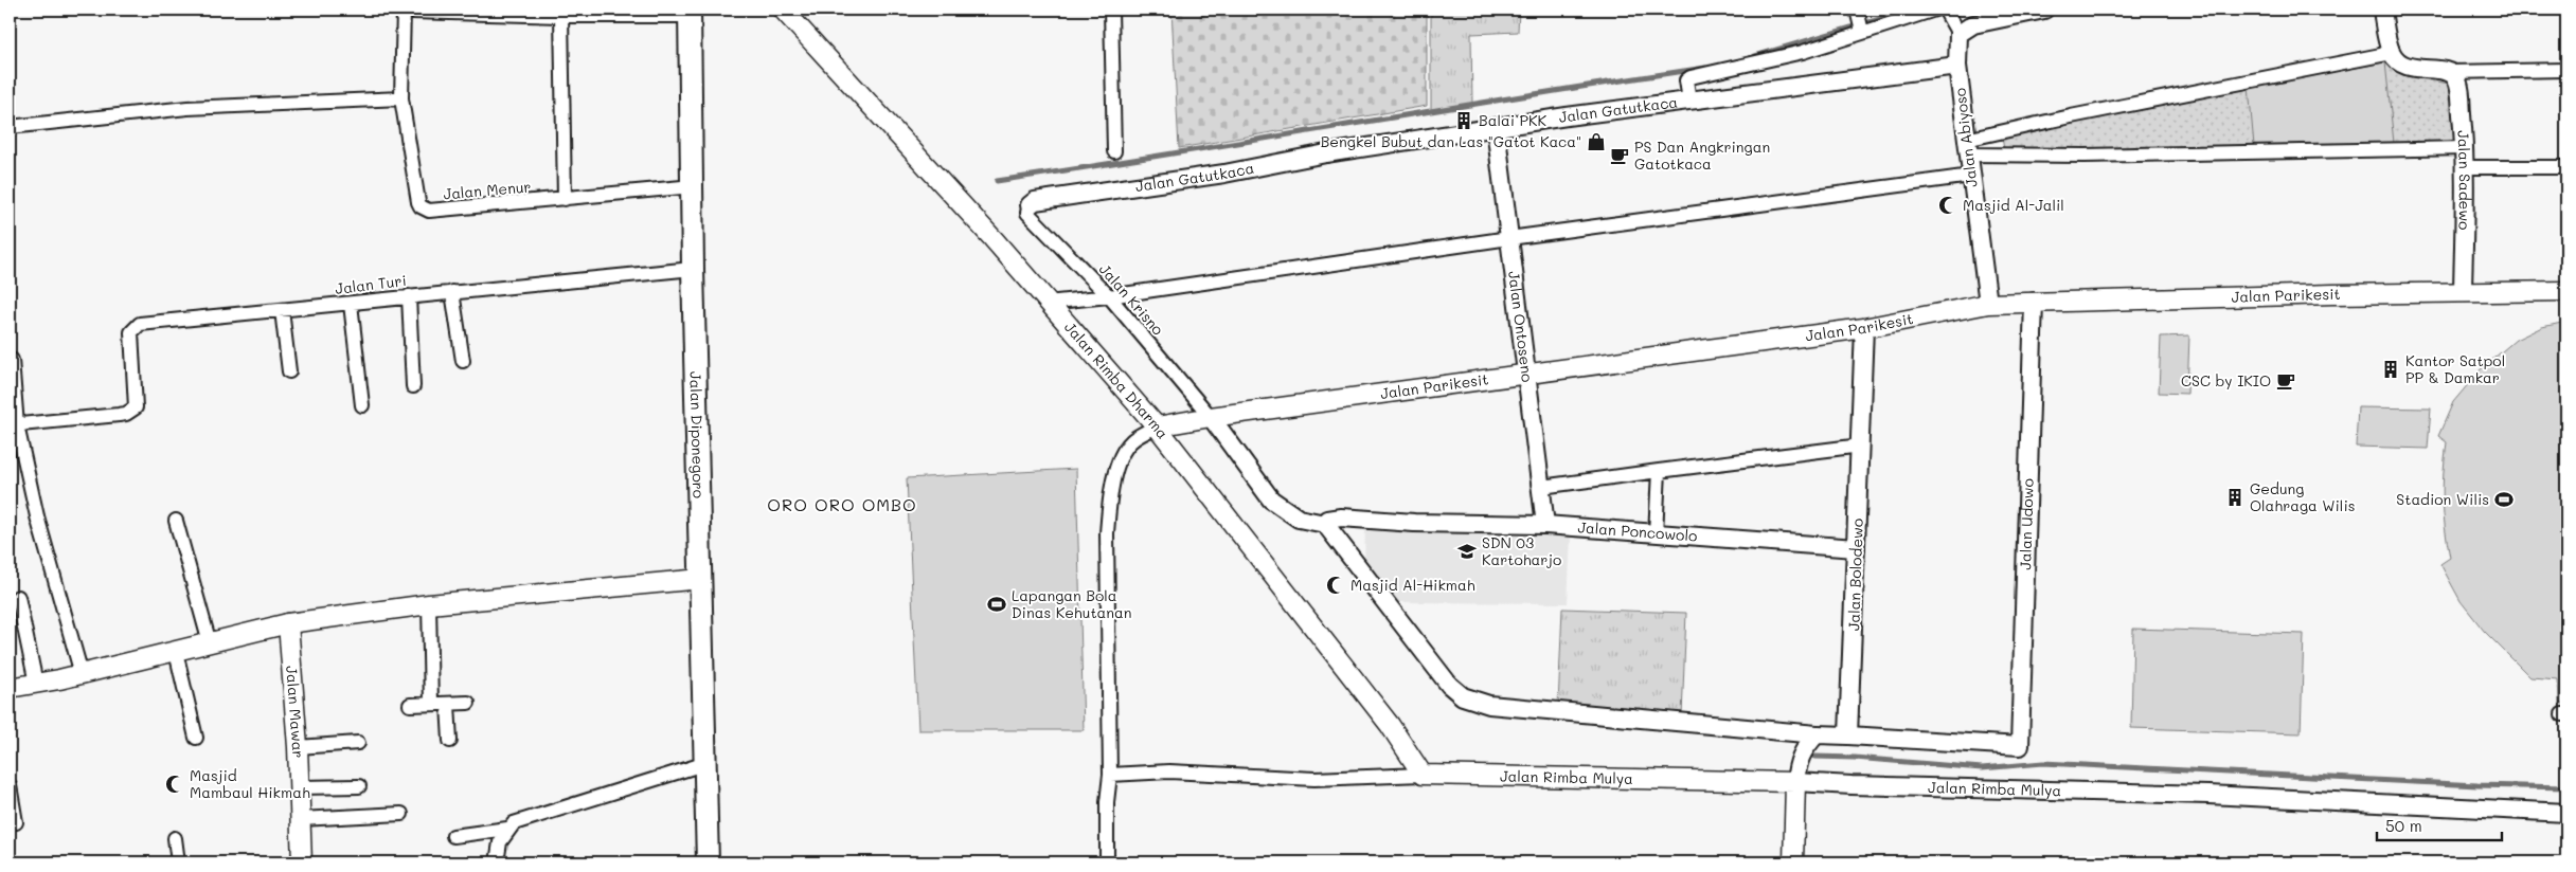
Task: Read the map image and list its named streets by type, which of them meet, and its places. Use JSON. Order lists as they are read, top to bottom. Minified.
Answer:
{"streets":{"main road":["Jalan Parikesit","Jalan Rimba Dharma","Jalan Diponegoro","Jalan Mawar","Jalan Rimba Mulya"],"street":["Jalan Gatutkaca","Jalan Abiyoso","Jalan Sadewo","Jalan Menur","Jalan Turi","Jalan Krisno","Jalan Ontoseno","Jalan Udowo","Jalan Poncowolo","Jalan Bolodewo"]},"crossings":[["Jalan Gatutkaca","Jalan Abiyoso"],["Jalan Gatutkaca","Jalan Krisno"],["Jalan Gatutkaca","Jalan Ontoseno"],["Jalan Abiyoso","Jalan Parikesit"],["Jalan Sadewo","Jalan Parikesit"],["Jalan Menur","Jalan Diponegoro"],["Jalan Turi","Jalan Diponegoro"],["Jalan Parikesit","Jalan Krisno"],["Jalan Parikesit","Jalan Ontoseno"],["Jalan Parikesit","Jalan Rimba Dharma"],["Jalan Parikesit","Jalan Udowo"],["Jalan Parikesit","Jalan Poncowolo"],["Jalan Parikesit","Jalan Bolodewo"],["Jalan Krisno","Jalan Poncowolo"],["Jalan Ontoseno","Jalan Poncowolo"],["Jalan Rimba Dharma","Jalan Rimba Mulya"],["Jalan Udowo","Jalan Bolodewo"],["Jalan Poncowolo","Jalan Bolodewo"]],"districts":["ORO ORO OMBO"],"places":{"building":["Balai PKK","Kantor Satpol PP & Damkar","Gedung Olahraga Wilis"],"shop":["Bengkel Bubut dan Las \"Gatot Kaca\""],"cafe":["PS Dan Angkringan Gatotkaca","CSC by IKIO"],"mosque":["Masjid Al-Jalil","Masjid Al-Hikmah","Masjid Mambaul Hikmah"],"sports":["Stadion Wilis","Lapangan Bola Dinas Kehutanan"],"school or university":["SDN 03 Kartoharjo"]},"scale_bar":"50 m"}
